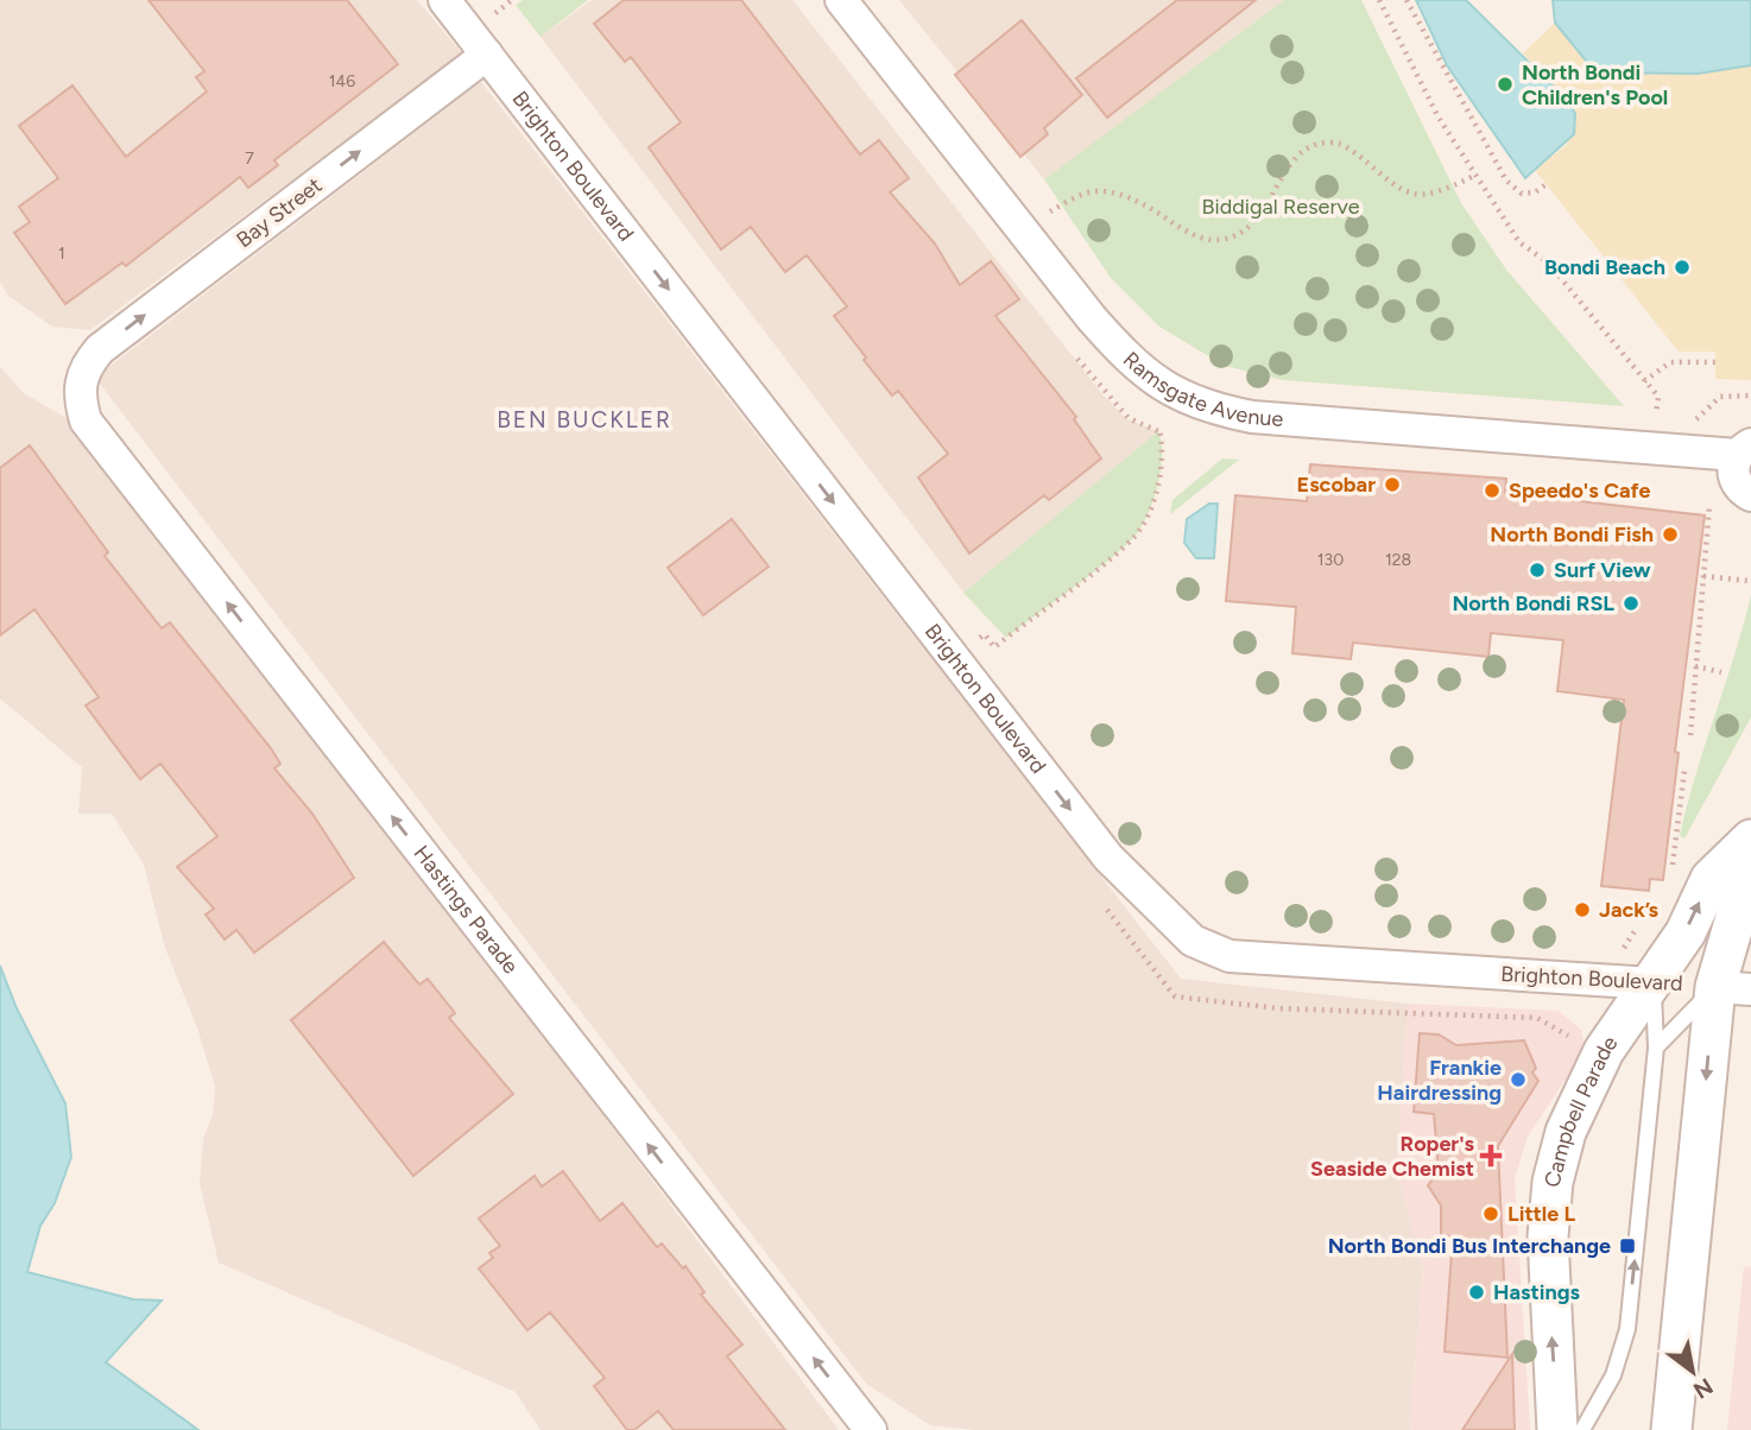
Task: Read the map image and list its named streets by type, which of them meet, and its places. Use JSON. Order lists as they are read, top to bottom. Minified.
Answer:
{"streets":{"street":["Brighton Boulevard","Bay Street","Ramsgate Avenue","Hastings Parade","Campbell Parade"]},"crossings":[["Brighton Boulevard","Bay Street"],["Brighton Boulevard","Campbell Parade"],["Bay Street","Hastings Parade"]],"one_way":["Brighton Boulevard","Bay Street","Hastings Parade"],"districts":["BEN BUCKLER"],"parks":["Biddigal Reserve"],"places":{"other":["North Bondi Children's Pool","Bondi Beach","Escobar","Speedo's Cafe","North Bondi Fish","Surf View","North Bondi RSL","Jack’s","Frankie Hairdressing","Little L","Hastings"],"health":["Roper's Seaside Chemist"],"transit":["North Bondi Bus Interchange"]},"house_numbers":["146","7","1","130","128"],"north":"bottom right"}
